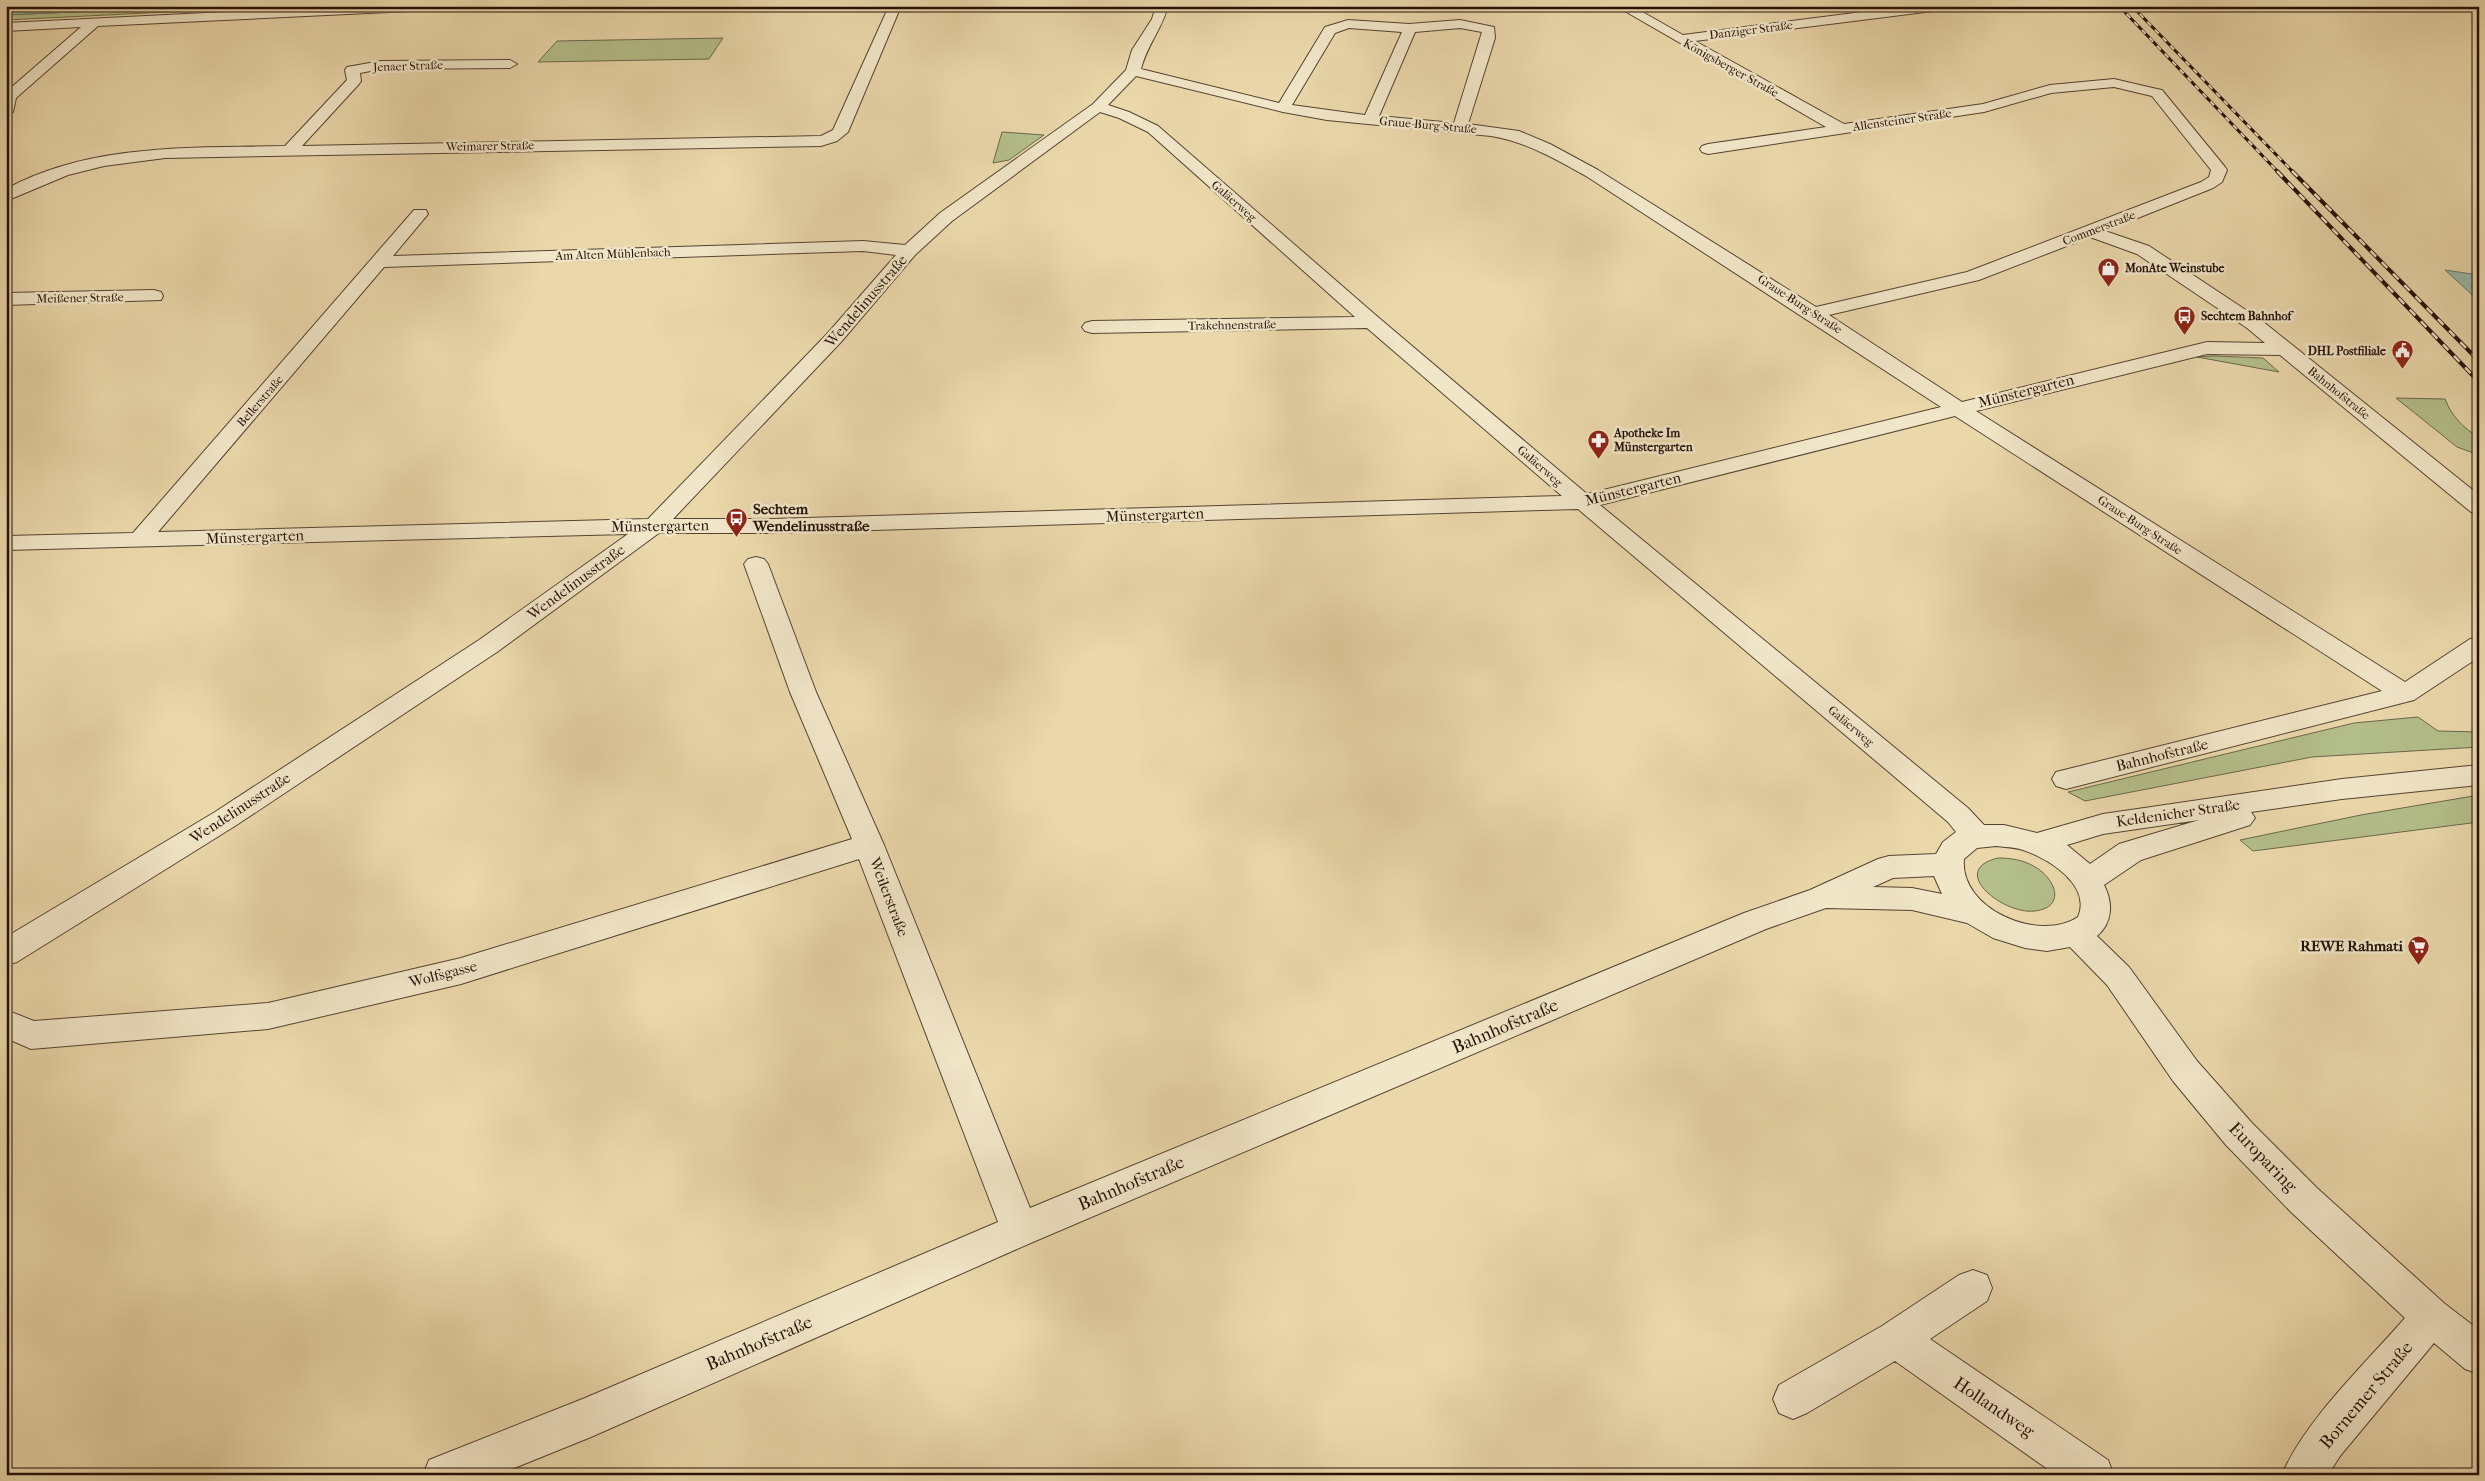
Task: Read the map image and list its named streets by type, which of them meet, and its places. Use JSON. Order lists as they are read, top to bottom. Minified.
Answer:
{"streets":{"street":["Danziger Straße","Jenaer Straße","Königsberger Straße","Allensteiner Straße","Graue-Burg-Straße","Weimarer Straße","Galäerweg","Commerstraße","Am Alten Mühlenbach","Meißener Straße","Wendelinusstraße","Trakehnenstraße","Münstergarten","Bahnhofstraße","Bellerstraße","Keldenicher Straße","Weilerstraße","Wolfsgasse","Europaring","Bornemer Straße","Hollandweg"]},"crossings":[["Danziger Straße","Königsberger Straße"],["Jenaer Straße","Weimarer Straße"],["Königsberger Straße","Allensteiner Straße"],["Allensteiner Straße","Commerstraße"],["Graue-Burg-Straße","Commerstraße"],["Graue-Burg-Straße","Münstergarten"],["Graue-Burg-Straße","Bahnhofstraße"],["Galäerweg","Wendelinusstraße"],["Galäerweg","Trakehnenstraße"],["Galäerweg","Münstergarten"],["Galäerweg","Bahnhofstraße"],["Galäerweg","Keldenicher Straße"],["Galäerweg","Europaring"],["Commerstraße","Bahnhofstraße"],["Am Alten Mühlenbach","Wendelinusstraße"],["Am Alten Mühlenbach","Bellerstraße"],["Wendelinusstraße","Münstergarten"],["Münstergarten","Bahnhofstraße"],["Münstergarten","Bellerstraße"],["Bahnhofstraße","Keldenicher Straße"],["Bahnhofstraße","Weilerstraße"],["Bahnhofstraße","Europaring"],["Keldenicher Straße","Europaring"],["Weilerstraße","Wolfsgasse"],["Europaring","Bornemer Straße"]],"places":{"shop":["MonAte Weinstube"],"bus stop":["Sechtem Bahnhof","Sechtem Wendelinusstraße"],"public building":["DHL Postfiliale"],"pharmacy":["Apotheke Im Münstergarten"],"supermarket":["REWE Rahmati"]}}
